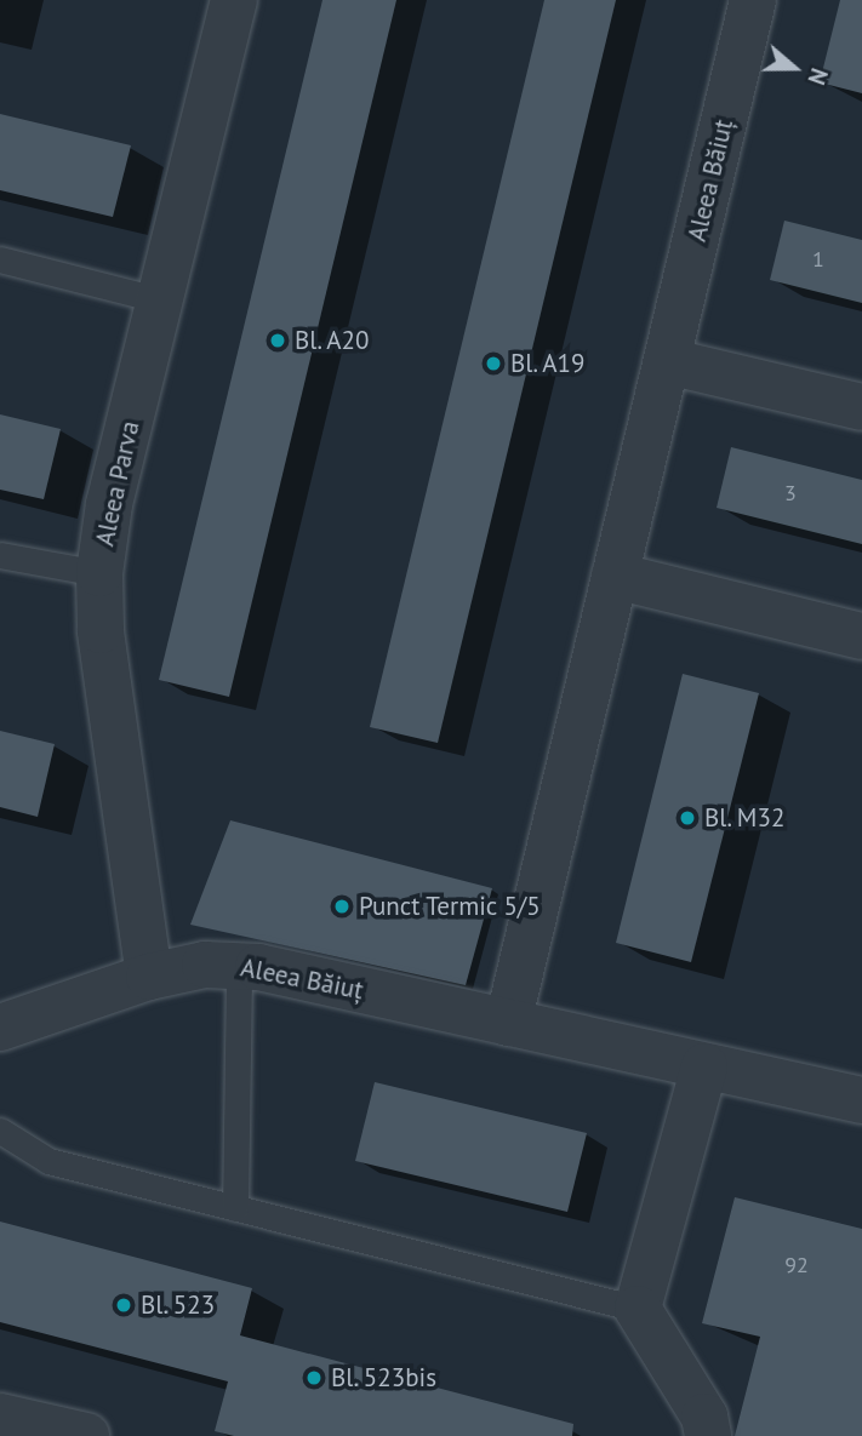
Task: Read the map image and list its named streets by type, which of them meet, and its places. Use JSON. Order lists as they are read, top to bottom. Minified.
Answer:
{"streets":{"street":["Aleea Băiuț","Aleea Parva"]},"crossings":[["Aleea Băiuț","Aleea Parva"]],"places":["Bl. A20","Bl. A19","Bl. M32","Punct Termic 5/5","Bl. 523","Bl. 523bis"],"house_numbers":["1","3","92"],"north":"right"}
